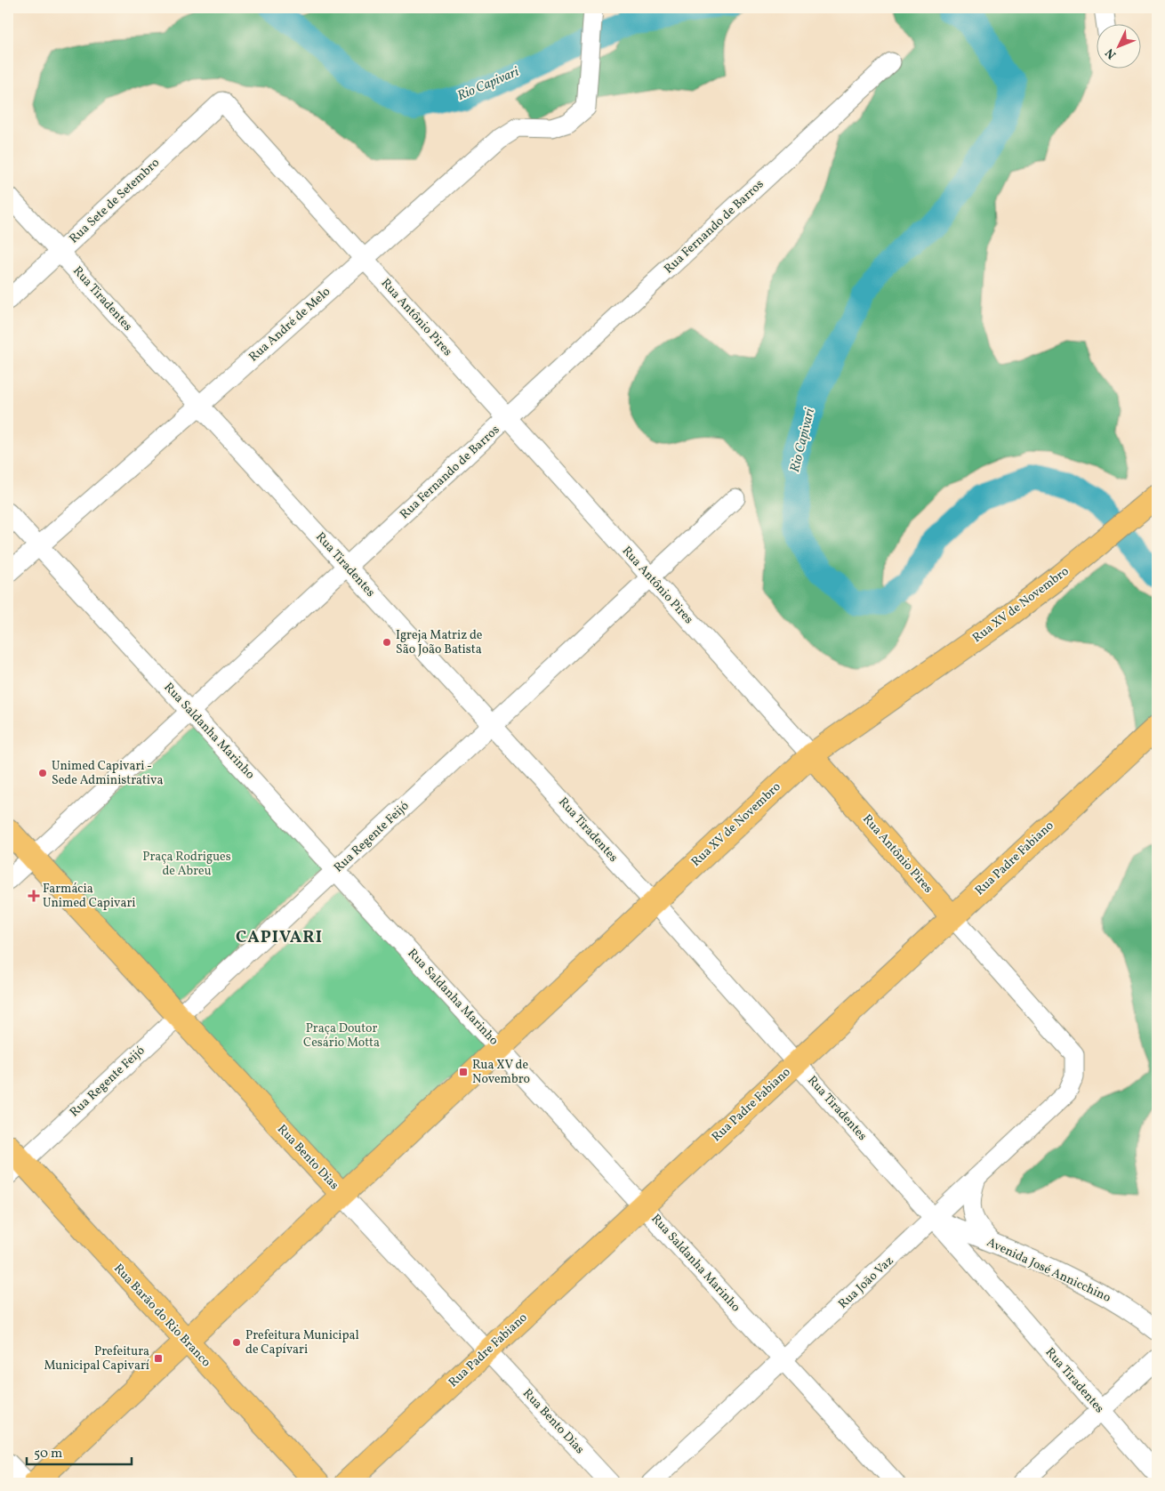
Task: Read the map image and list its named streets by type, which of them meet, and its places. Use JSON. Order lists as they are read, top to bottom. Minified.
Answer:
{"streets":{"main road":["Rua Antônio Pires","Rua XV de Novembro","Rua Padre Fabiano","Rua Bento Dias","Rua Barão do Rio Branco"],"street":["Rua Sete de Setembro","Rua Fernando de Barros","Rua Tiradentes","Rua André de Melo","Rua Saldanha Marinho","Rua Regente Feijó","Avenida José Annicchino","Rua João Vaz"]},"crossings":[["Rua Sete de Setembro","Rua Tiradentes"],["Rua Sete de Setembro","Rua Antônio Pires"],["Rua Fernando de Barros","Rua Tiradentes"],["Rua Fernando de Barros","Rua Antônio Pires"],["Rua Fernando de Barros","Rua Saldanha Marinho"],["Rua Fernando de Barros","Rua Bento Dias"],["Rua Tiradentes","Rua André de Melo"],["Rua Tiradentes","Rua XV de Novembro"],["Rua Tiradentes","Rua Regente Feijó"],["Rua Tiradentes","Rua Padre Fabiano"],["Rua Tiradentes","Avenida José Annicchino"],["Rua Tiradentes","Rua João Vaz"],["Rua Antônio Pires","Rua André de Melo"],["Rua Antônio Pires","Rua XV de Novembro"],["Rua Antônio Pires","Rua Regente Feijó"],["Rua Antônio Pires","Rua Padre Fabiano"],["Rua Antônio Pires","Rua João Vaz"],["Rua André de Melo","Rua Saldanha Marinho"],["Rua XV de Novembro","Rua Saldanha Marinho"],["Rua XV de Novembro","Rua Bento Dias"],["Rua XV de Novembro","Rua Barão do Rio Branco"],["Rua Saldanha Marinho","Rua Regente Feijó"],["Rua Saldanha Marinho","Rua Padre Fabiano"],["Rua Saldanha Marinho","Rua João Vaz"],["Rua Regente Feijó","Rua Bento Dias"],["Rua Regente Feijó","Rua Barão do Rio Branco"],["Rua Padre Fabiano","Rua Bento Dias"],["Avenida José Annicchino","Rua João Vaz"]],"districts":["CAPIVARI"],"water":["Rio Capivari"],"parks":["Praça Rodrigues de Abreu","Praça Doutor Cesário Motta"],"places":{"other":["Igreja Matriz de São João Batista","Unimed Capivari - Sede Administrativa","Prefeitura Municipal de Capívari"],"health":["Farmácia Unimed Capivari"],"transit":["Rua XV de Novembro","Prefeitura Municipal Capivarí"]},"scale_bar":"50 m","north":"bottom left"}
